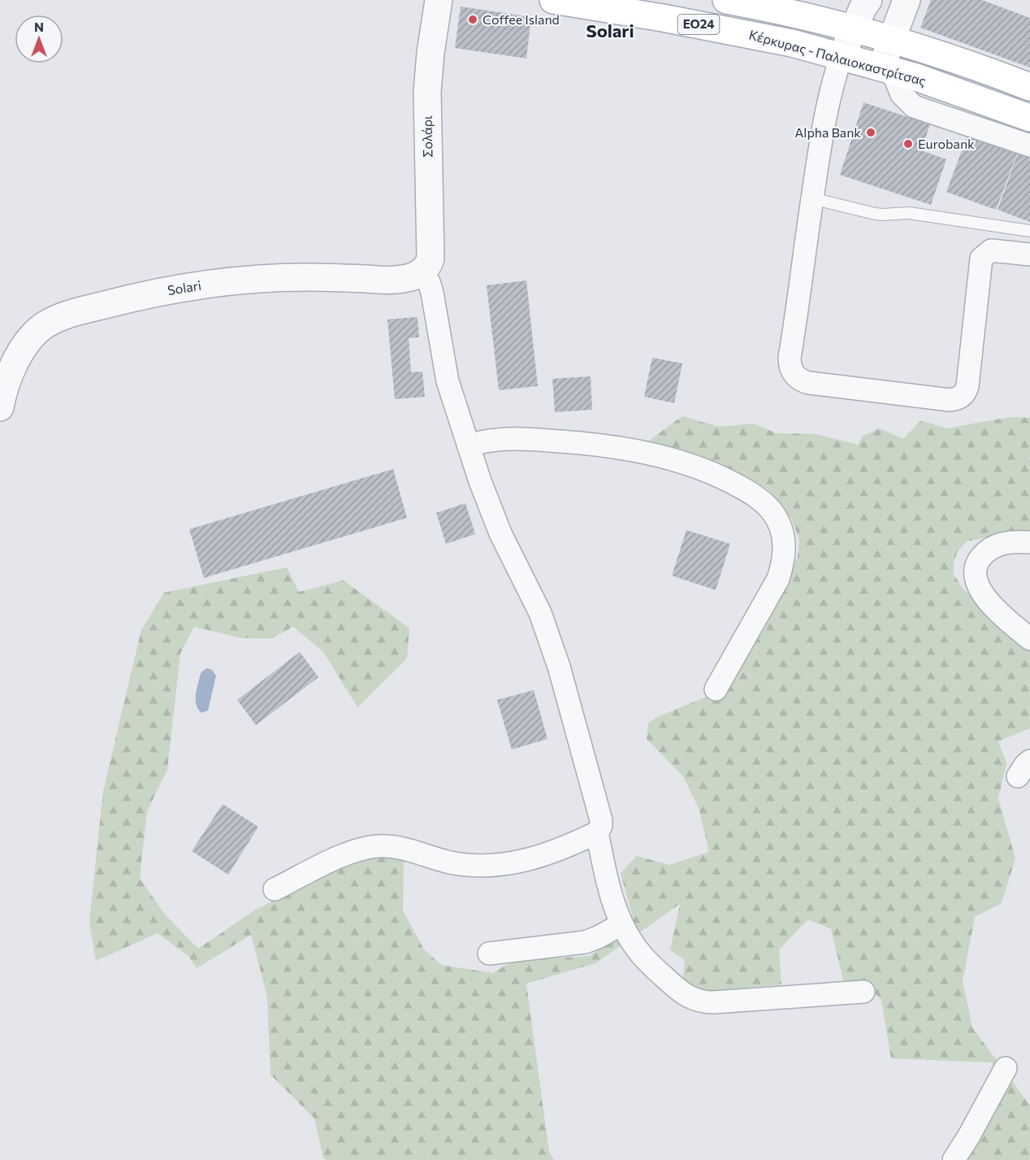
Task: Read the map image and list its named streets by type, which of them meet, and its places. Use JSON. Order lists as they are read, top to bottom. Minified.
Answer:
{"streets":{"main road":["ΕΟ24","Κέρκυρας - Παλαιοκαστρίτσας"],"street":["Σολάρι","Solari"]},"crossings":[["Σολάρι","Solari"]],"districts":["Solari"],"places":["Coffee Island","Alpha Bank","Eurobank"],"north":"top"}
